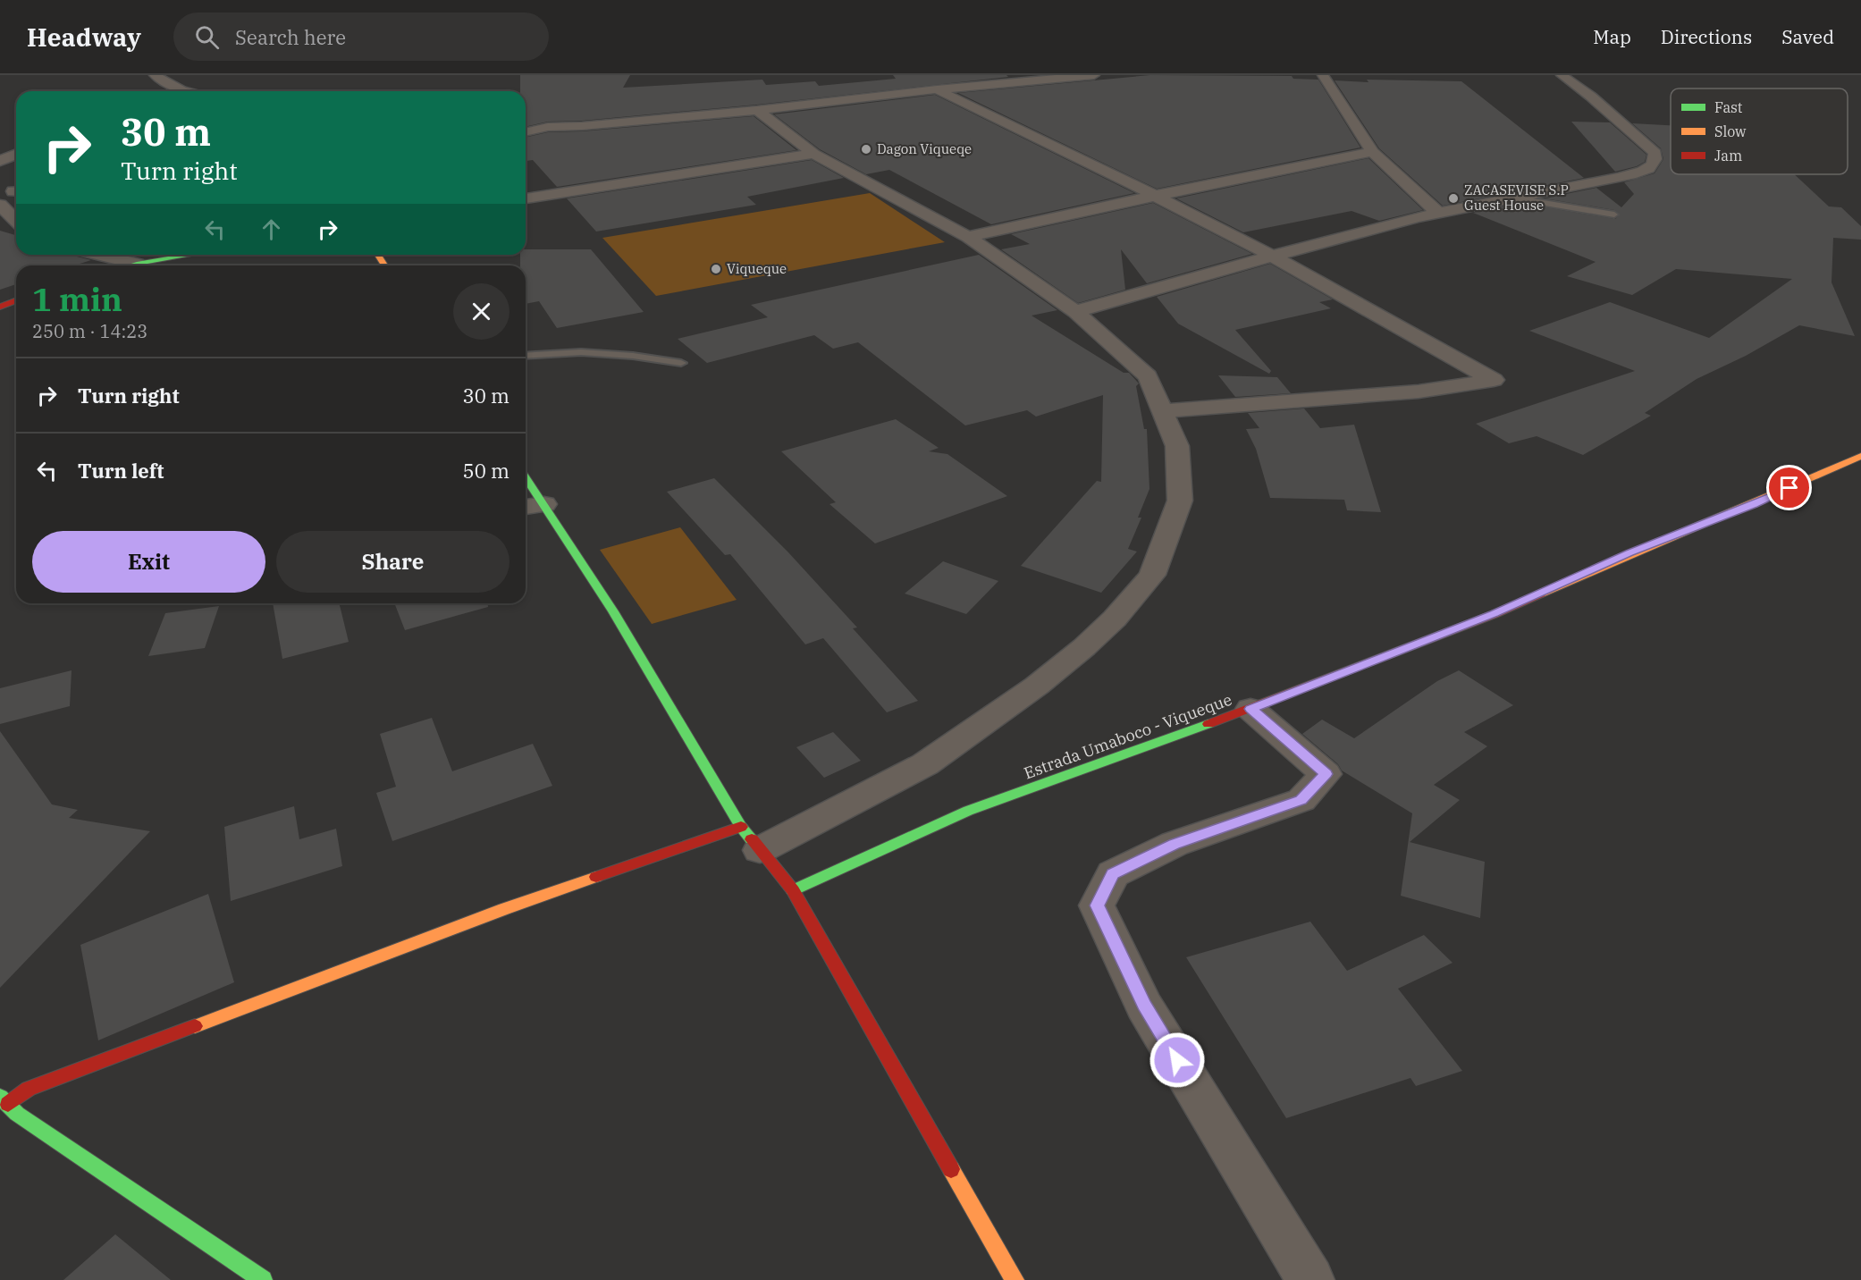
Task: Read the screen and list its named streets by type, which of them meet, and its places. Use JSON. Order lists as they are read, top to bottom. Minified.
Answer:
{"streets":{"main road":["Estrada Umaboco - Viqueque"]},"places":["Dagon Viqueqe","ZACASEVISE S.P Guest House","Viqueque"],"legend":["Fast","Slow","Jam"],"page":{"header":"Headway","search":"Search here","nav":["Map","Directions","Saved"],"turn":["30 m","Turn right"],"heading":["1 min","250 m · 14:23"],"list":[{"name":"Turn right","value":"30 m"},{"name":"Turn left","value":"50 m"}],"buttons":["Exit","Share"]}}
